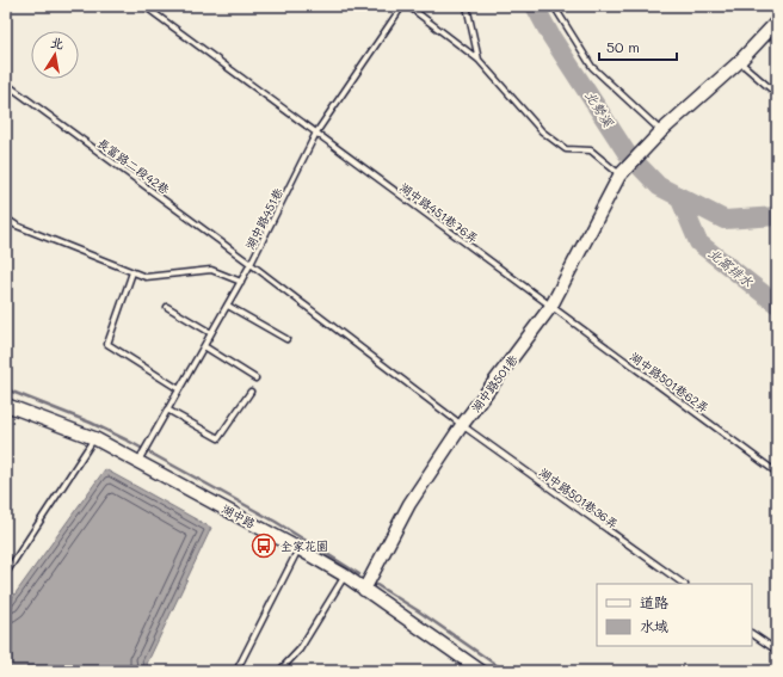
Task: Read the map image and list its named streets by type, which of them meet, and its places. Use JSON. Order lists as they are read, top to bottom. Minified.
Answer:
{"streets":{"street":["湖中路501巷","湖中路"],"lane":["長富路二段42巷","湖中路451巷76弄","湖中路451巷","湖中路501巷62弄","湖中路501巷36弄"]},"crossings":[["長富路二段42巷","湖中路451巷"],["長富路二段42巷","湖中路501巷"],["長富路二段42巷","湖中路501巷36弄"],["湖中路451巷76弄","湖中路451巷"],["湖中路451巷76弄","湖中路501巷62弄"],["湖中路451巷76弄","湖中路501巷"],["湖中路451巷","湖中路"],["湖中路501巷62弄","湖中路501巷"],["湖中路501巷","湖中路501巷36弄"],["湖中路501巷","湖中路"]],"water":["北勢溪","北窩排水"],"places":{"bus stop":["全家花園"]},"legend":["道路","水域"],"scale_bar":"50 m","north":"top"}
